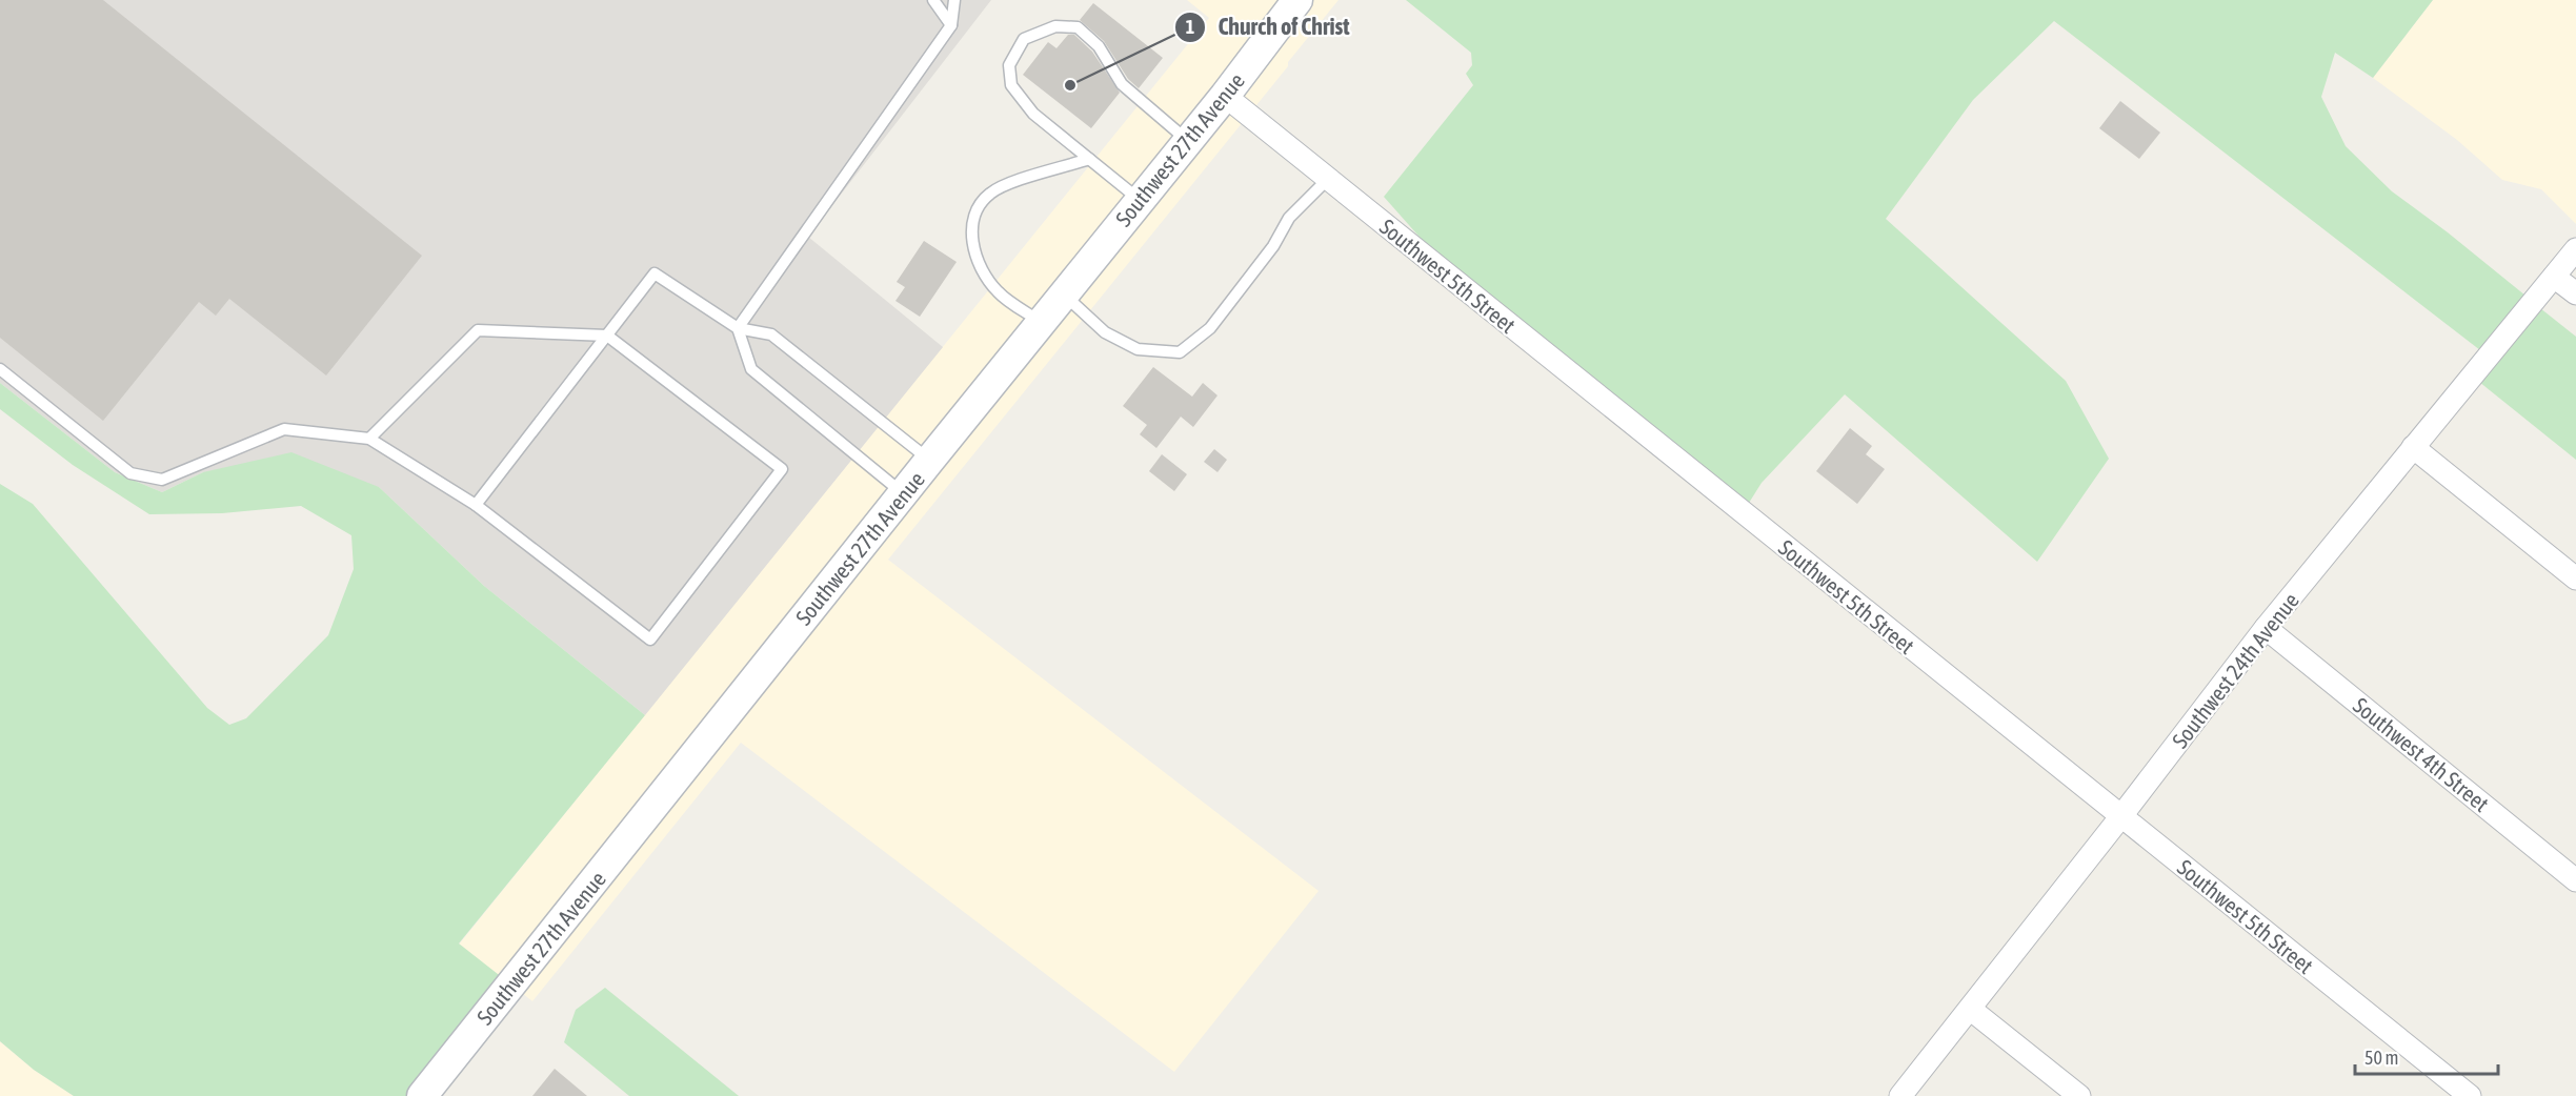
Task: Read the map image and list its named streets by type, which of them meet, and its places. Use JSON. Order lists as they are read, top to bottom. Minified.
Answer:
{"streets":{"main road":["Southwest 27th Avenue"],"street":["Southwest 5th Street","Southwest 24th Avenue","Southwest 4th Street"]},"crossings":[["Southwest 27th Avenue","Southwest 5th Street"],["Southwest 5th Street","Southwest 24th Avenue"],["Southwest 24th Avenue","Southwest 4th Street"]],"places":["Church of Christ"],"scale_bar":"50 m"}
